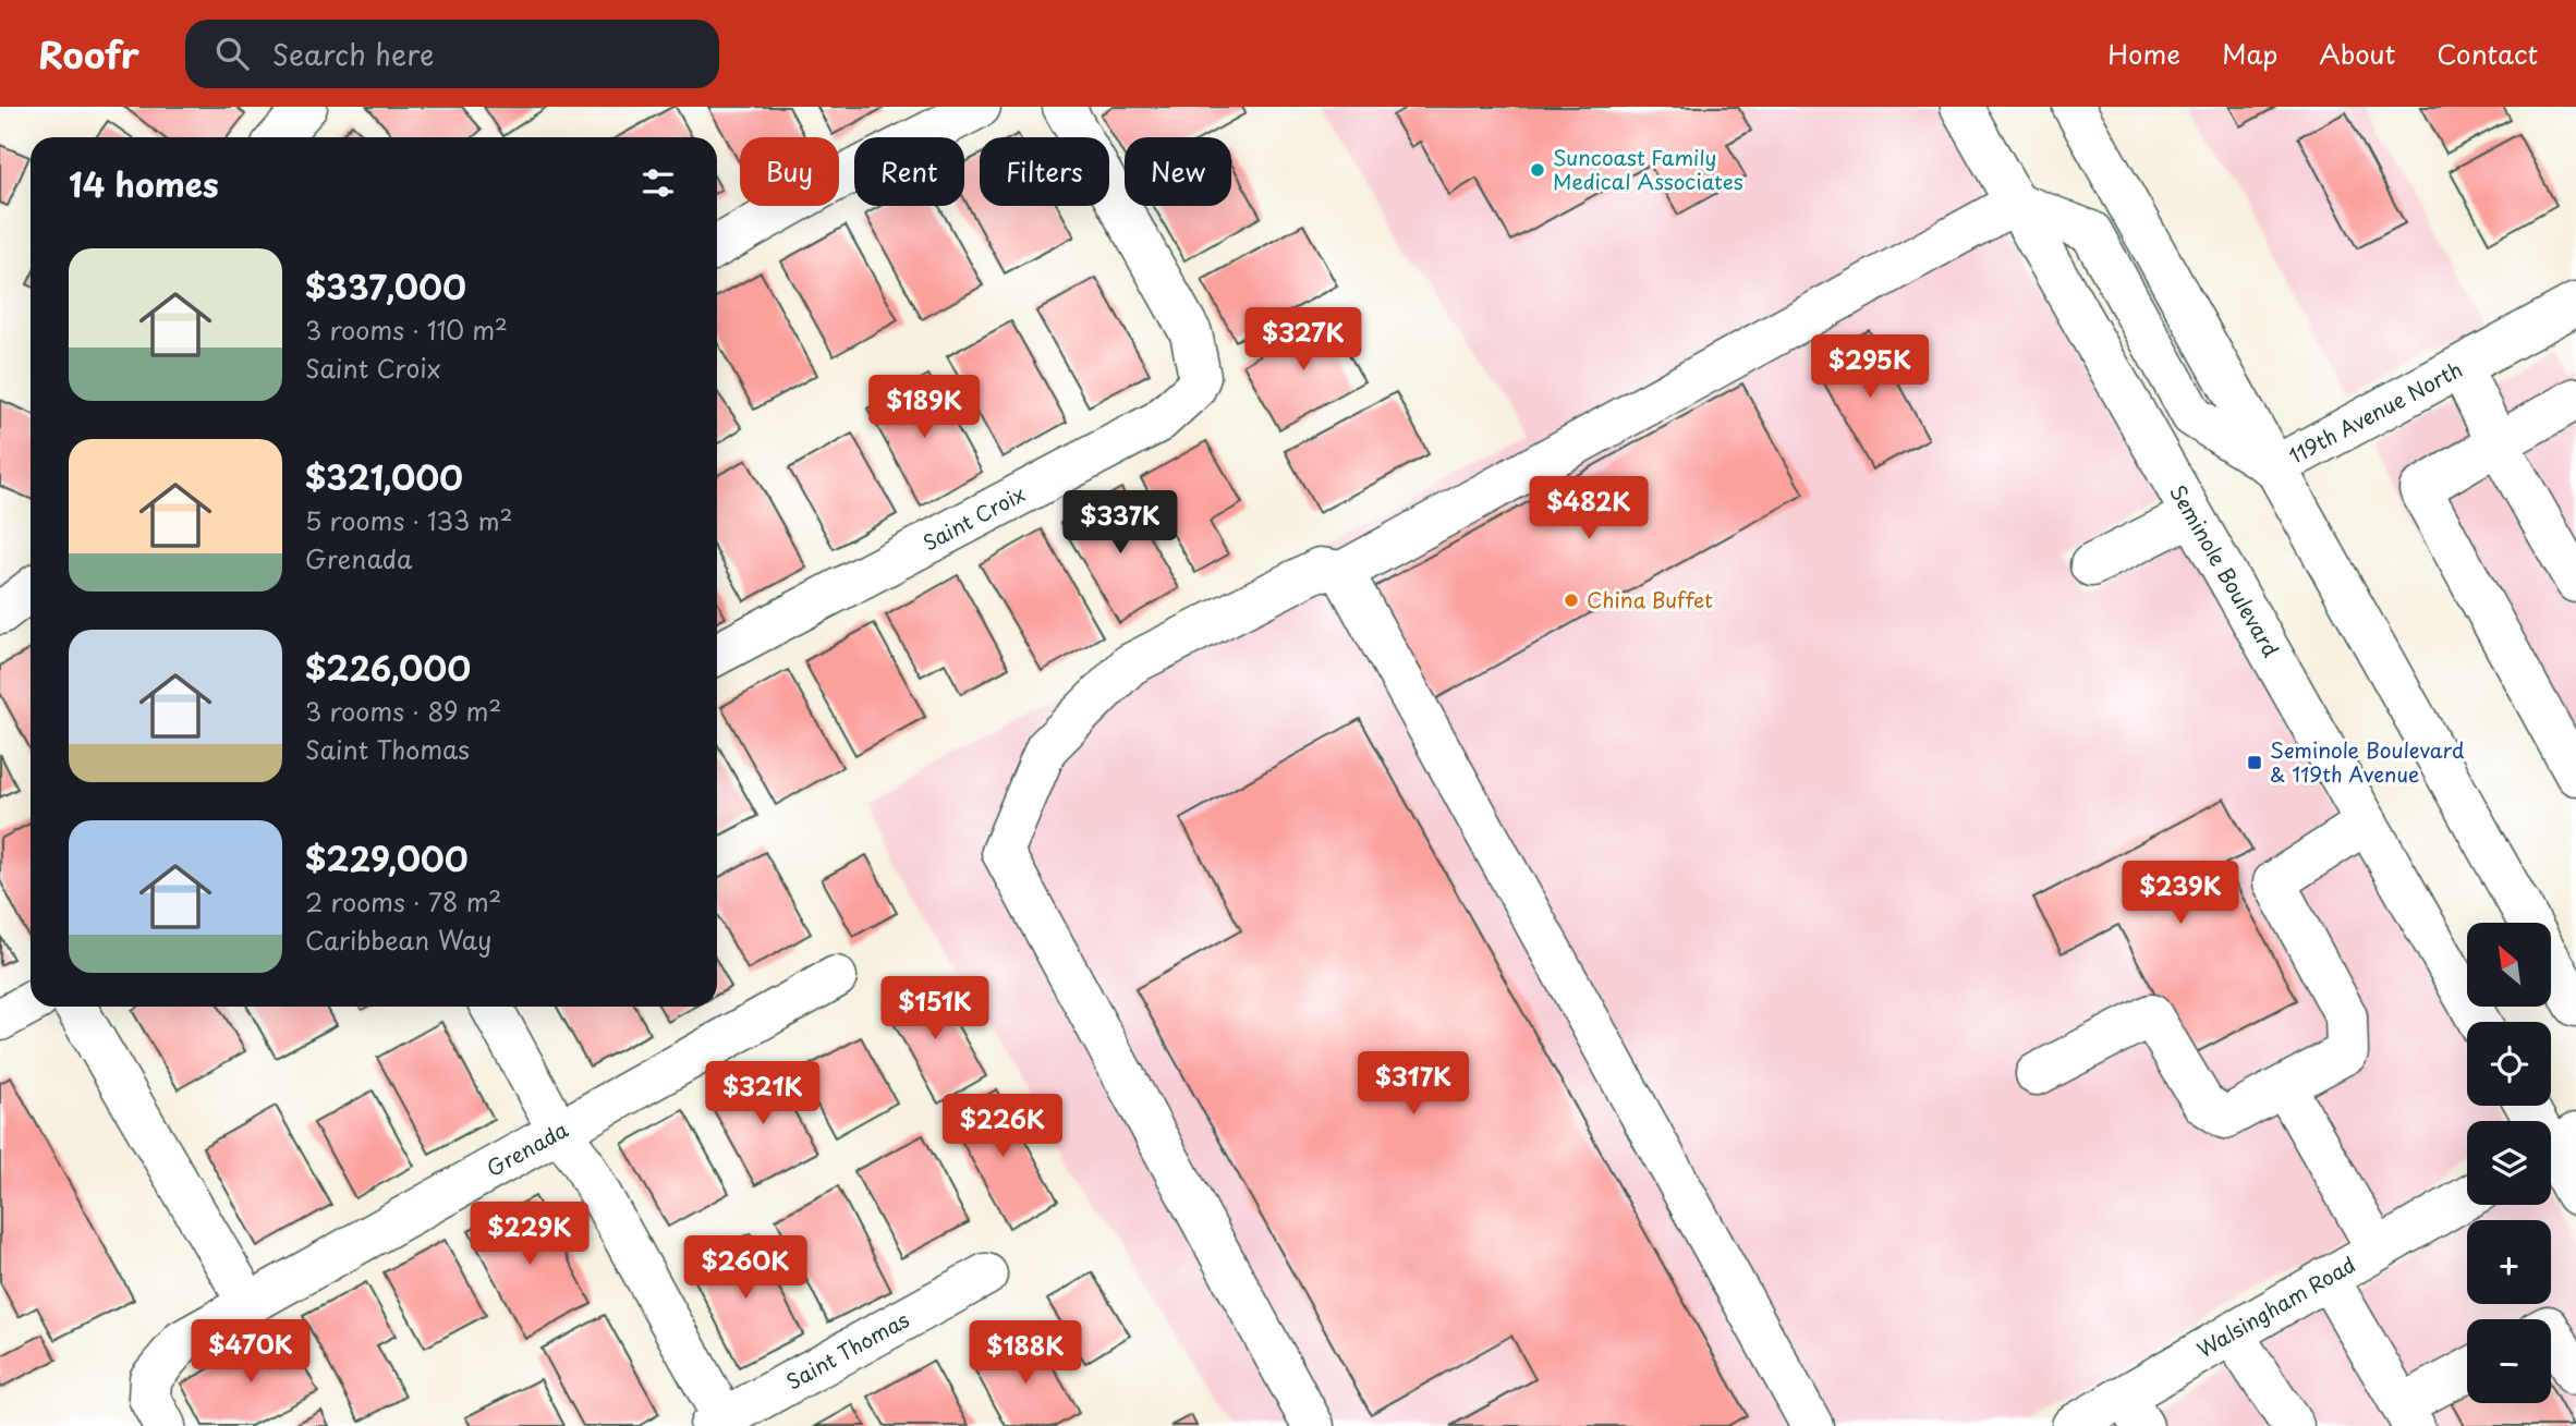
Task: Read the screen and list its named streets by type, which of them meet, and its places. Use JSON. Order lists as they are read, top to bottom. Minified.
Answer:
{"streets":{"street":["119th Avenue North","Saint Croix","Seminole Boulevard","Grenada","Walsingham Road","Saint Thomas"]},"crossings":[["119th Avenue North","Seminole Boulevard"]],"places":{"other":["Suncoast Family Medical Associates","China Buffet"],"transit":["Seminole Boulevard & 119th Avenue"]},"north":"top left","page":{"header":"Roofr","search":"Search here","nav":["Home","Map","About","Contact"],"chip":["Buy","Rent","Filters","New"],"heading":"14 homes","list":[{"name":"$337,000","note":"3 rooms · 110 m² · Saint Croix"},{"name":"$321,000","note":"5 rooms · 133 m² · Grenada"},{"name":"$226,000","note":"3 rooms · 89 m² · Saint Thomas"},{"name":"$229,000","note":"2 rooms · 78 m² · Caribbean Way"}],"price":["$327K","$295K","$189K","$482K","$337K","$239K","$151K","$317K","$321K","$226K","$229K","$260K","$470K","$188K"],"map_buttons":["+","−"]}}
